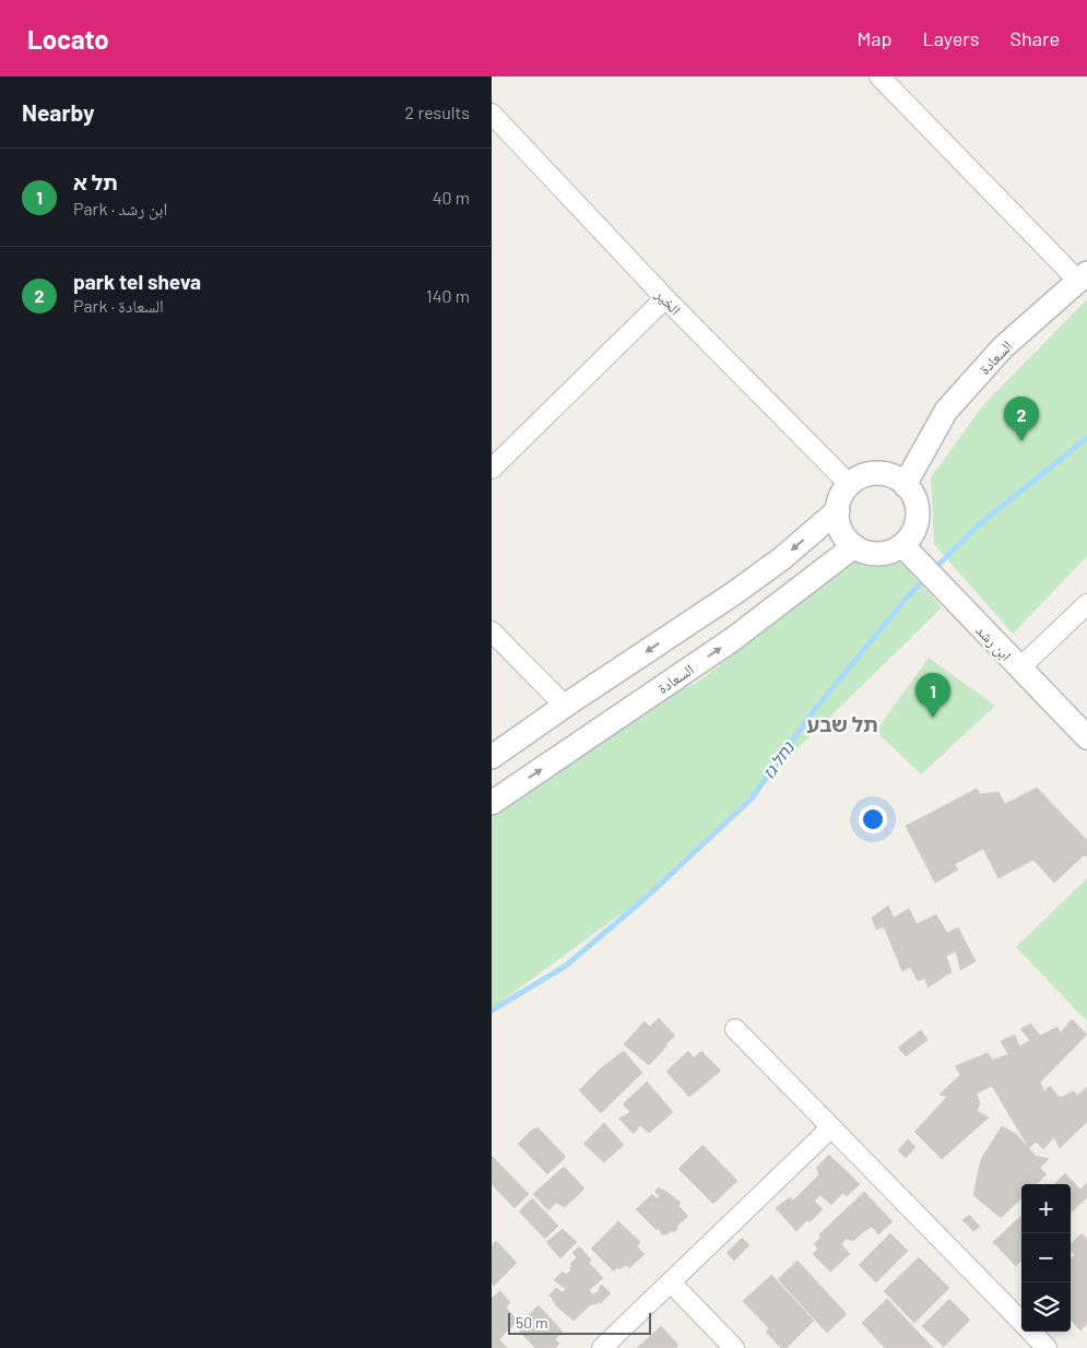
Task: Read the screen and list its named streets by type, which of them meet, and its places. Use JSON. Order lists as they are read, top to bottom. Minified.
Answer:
{"streets":{"street":["الخير","السعادة","ابن رشد"]},"crossings":[["الخير","السعادة"],["الخير","ابن رشد"],["السعادة","ابن رشد"]],"districts":["תל שבע"],"water":["נחל גז"],"scale_bar":"50 m","page":{"header":"Locato","nav":["Map","Layers","Share"],"heading":["Nearby","2 results"],"list":[{"mark":"1","name":"תל א","note":"Park · ابن رشد","value":"40 m"},{"mark":"2","name":"park tel sheva","note":"Park · السعادة","value":"140 m"}],"pins":["2","1"],"map_buttons":["+","−"],"scale":"50 m"}}
